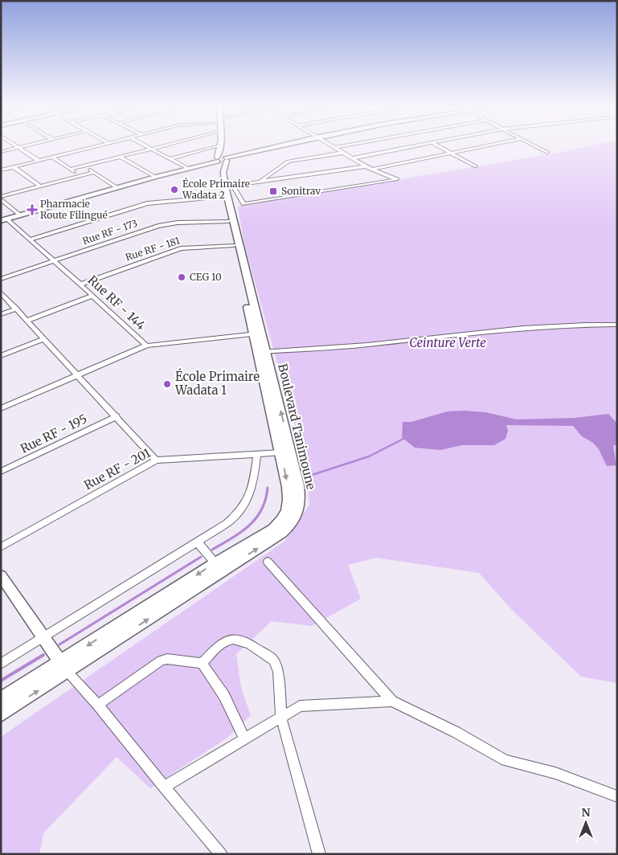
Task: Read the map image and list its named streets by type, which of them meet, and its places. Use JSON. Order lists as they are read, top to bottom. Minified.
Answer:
{"streets":{"main road":["Boulevard Tanimoune"],"street":["Rue RF - 173","Rue RF - 181","Rue RF - 144","Rue RF - 195","Rue RF - 201"]},"crossings":[["Rue RF - 173","Rue RF - 144"],["Rue RF - 173","Boulevard Tanimoune"],["Rue RF - 181","Rue RF - 144"],["Rue RF - 181","Boulevard Tanimoune"],["Boulevard Tanimoune","Rue RF - 201"]],"parks":["Ceinture Verte"],"places":{"other":["École Primaire Wadata 2","CEG 10","École Primaire Wadata 1"],"transit":["Sonitrav"],"health":["Pharmacie Route Filingué"]},"north":"top"}
